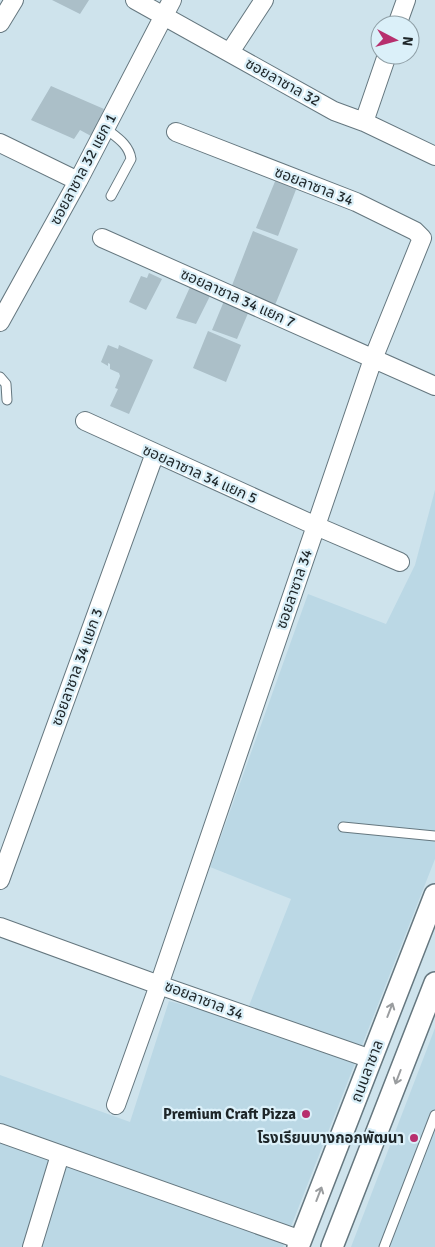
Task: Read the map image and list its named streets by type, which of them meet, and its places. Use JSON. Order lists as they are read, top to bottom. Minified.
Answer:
{"streets":{"street":["ซอยลาซาล 32","ซอยลาซาล 32 แยก 1","ซอยลาซาล 34","ซอยลาซาล 34 แยก 7","ซอยลาซาล 34 แยก 5","ซอยลาซาล 34 แยก 3","ถนนลาซาล"]},"crossings":[["ซอยลาซาล 32","ซอยลาซาล 32 แยก 1"],["ซอยลาซาล 34","ซอยลาซาล 34 แยก 7"],["ซอยลาซาล 34","ซอยลาซาล 34 แยก 5"],["ซอยลาซาล 34","ถนนลาซาล"],["ซอยลาซาล 34 แยก 5","ซอยลาซาล 34 แยก 3"]],"places":["Premium Craft Pizza","โรงเรียนบางกอกพัฒนา"],"north":"right"}
